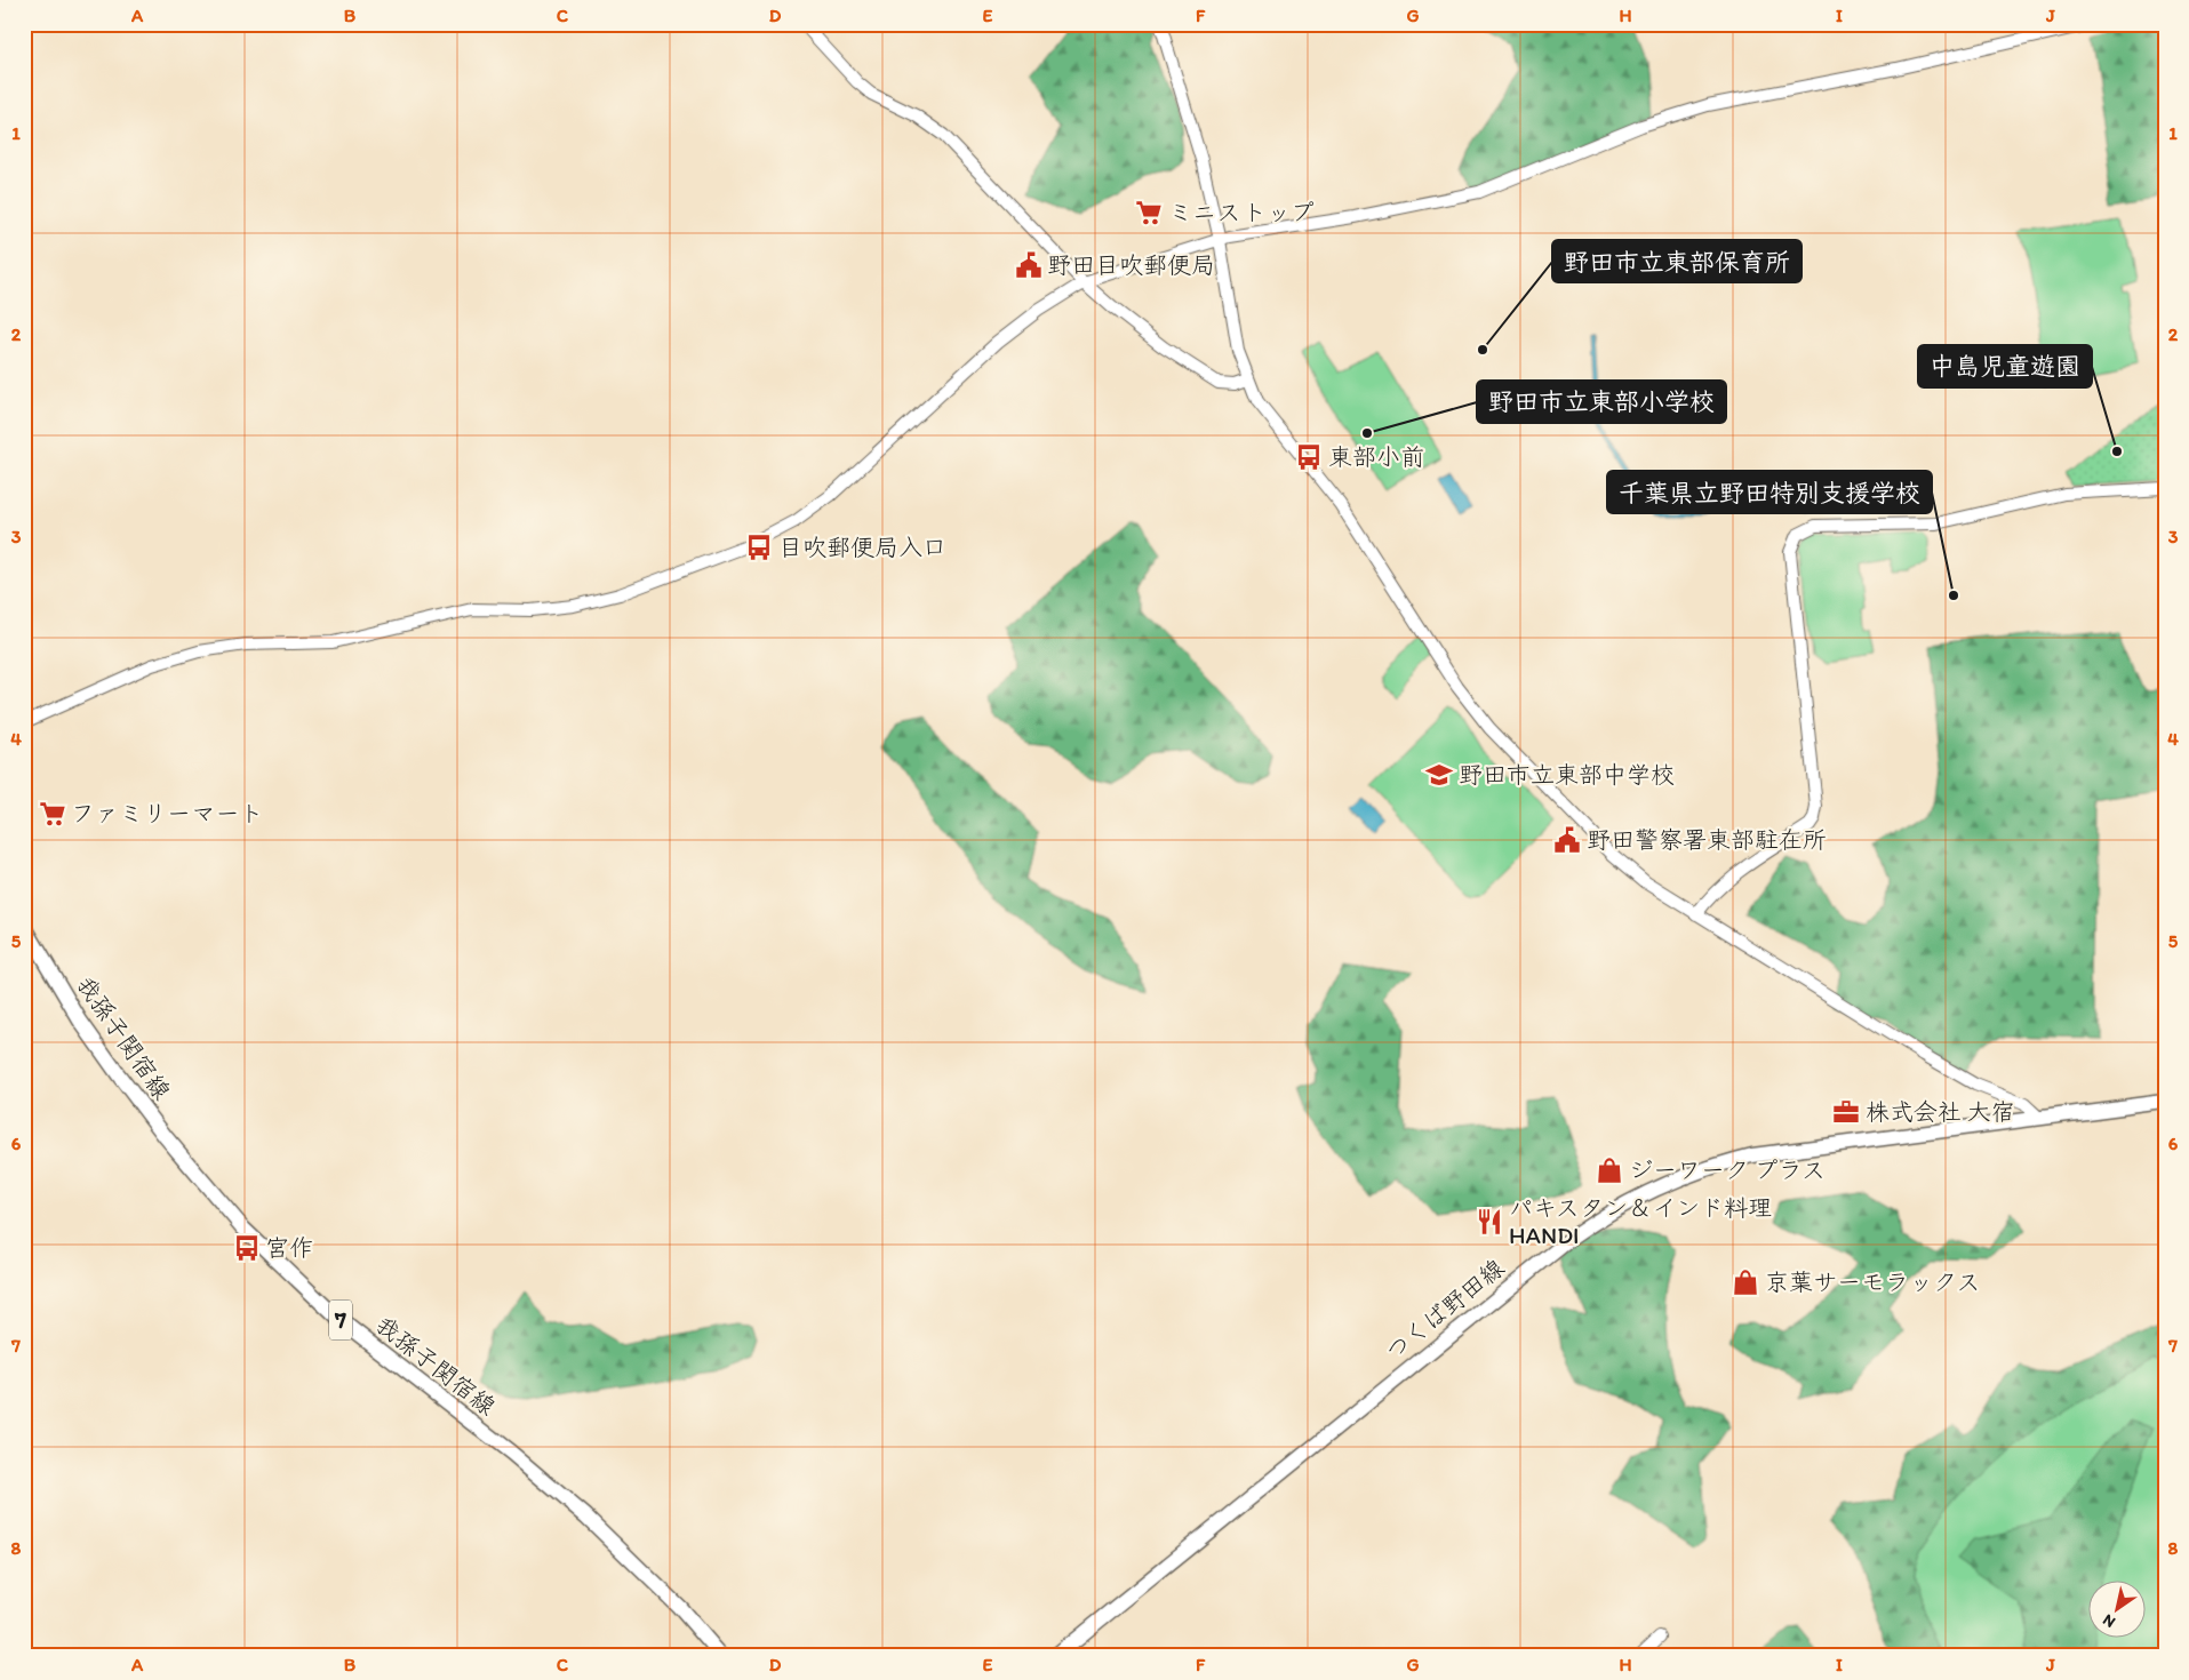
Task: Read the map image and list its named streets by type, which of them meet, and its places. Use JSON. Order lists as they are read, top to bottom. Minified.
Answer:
{"streets":{"main road":["我孫子関宿線","つくば野田線","7"]},"places":{"supermarket":["ミニストップ","ファミリーマート"],"public building":["野田目吹郵便局","野田警察署東部駐在所"],"other":["野田市立東部保育所","野田市立東部小学校","中島児童遊園","千葉県立野田特別支援学校"],"bus stop":["東部小前","目吹郵便局入口","宮作"],"school or university":["野田市立東部中学校"],"office":["株式会社 大宿"],"shop":["ジーワーク プラス","京葉サーモラックス"],"restaurant":["パキスタン＆インド料理 HANDI"]},"north":"bottom left","grid":{"columns":["A","B","C","D","E","F","G","H","I","J"],"rows":["1","2","3","4","5","6","7","8"]}}
